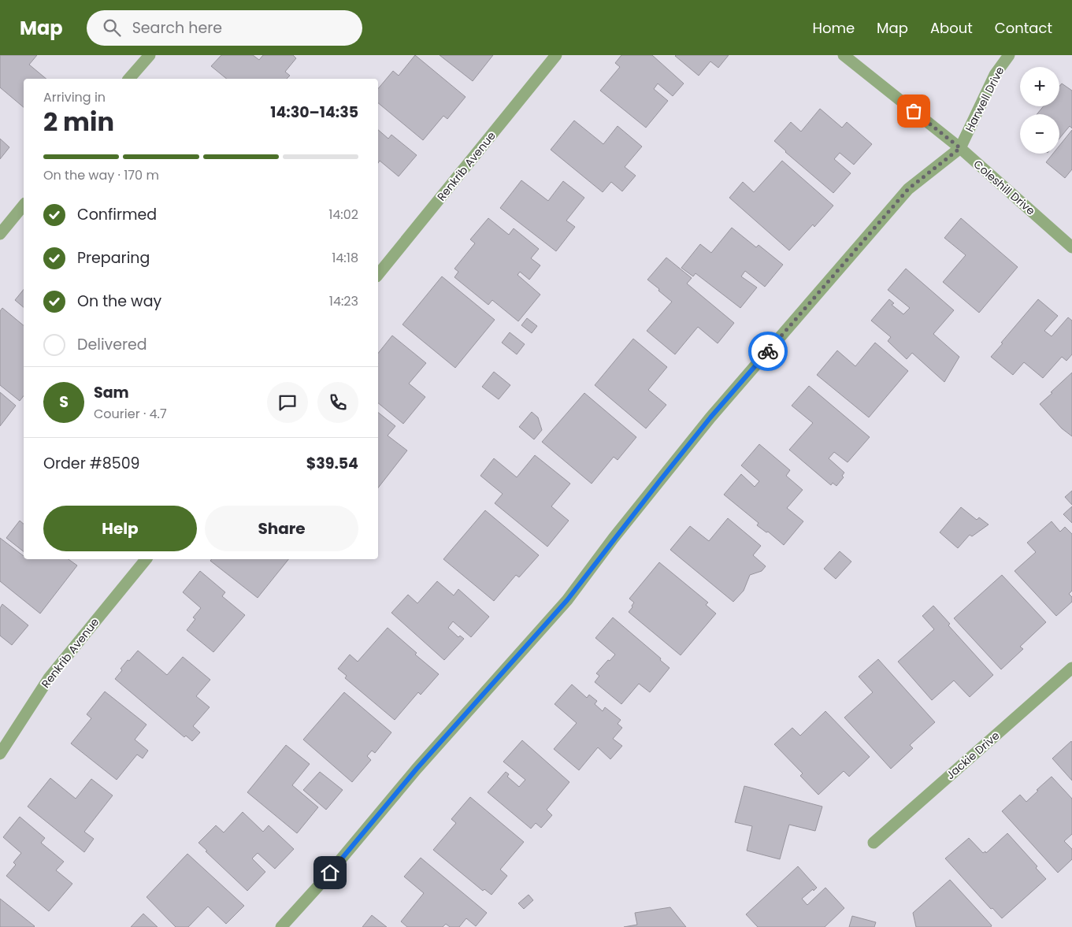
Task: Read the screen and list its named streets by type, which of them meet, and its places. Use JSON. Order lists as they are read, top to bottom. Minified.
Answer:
{"streets":{"street":["Harwell Drive","Renkrib Avenue","Coleshill Drive","Jackie Drive"]},"crossings":[["Harwell Drive","Coleshill Drive"]],"page":{"header":"Map","search":"Search here","nav":["Home","Map","About","Contact"],"map_buttons":["+","−"],"heading":["2 min","Arriving in","14:30–14:35"],"panel":["Sam","Courier · 4.7","Order #8509","$39.54"],"bar":"On the way · 170 m","list":[["Confirmed","14:02"],["Preparing","14:18"],["On the way","14:23"],"Delivered"],"round":"S","buttons":["Help","Share"]}}
